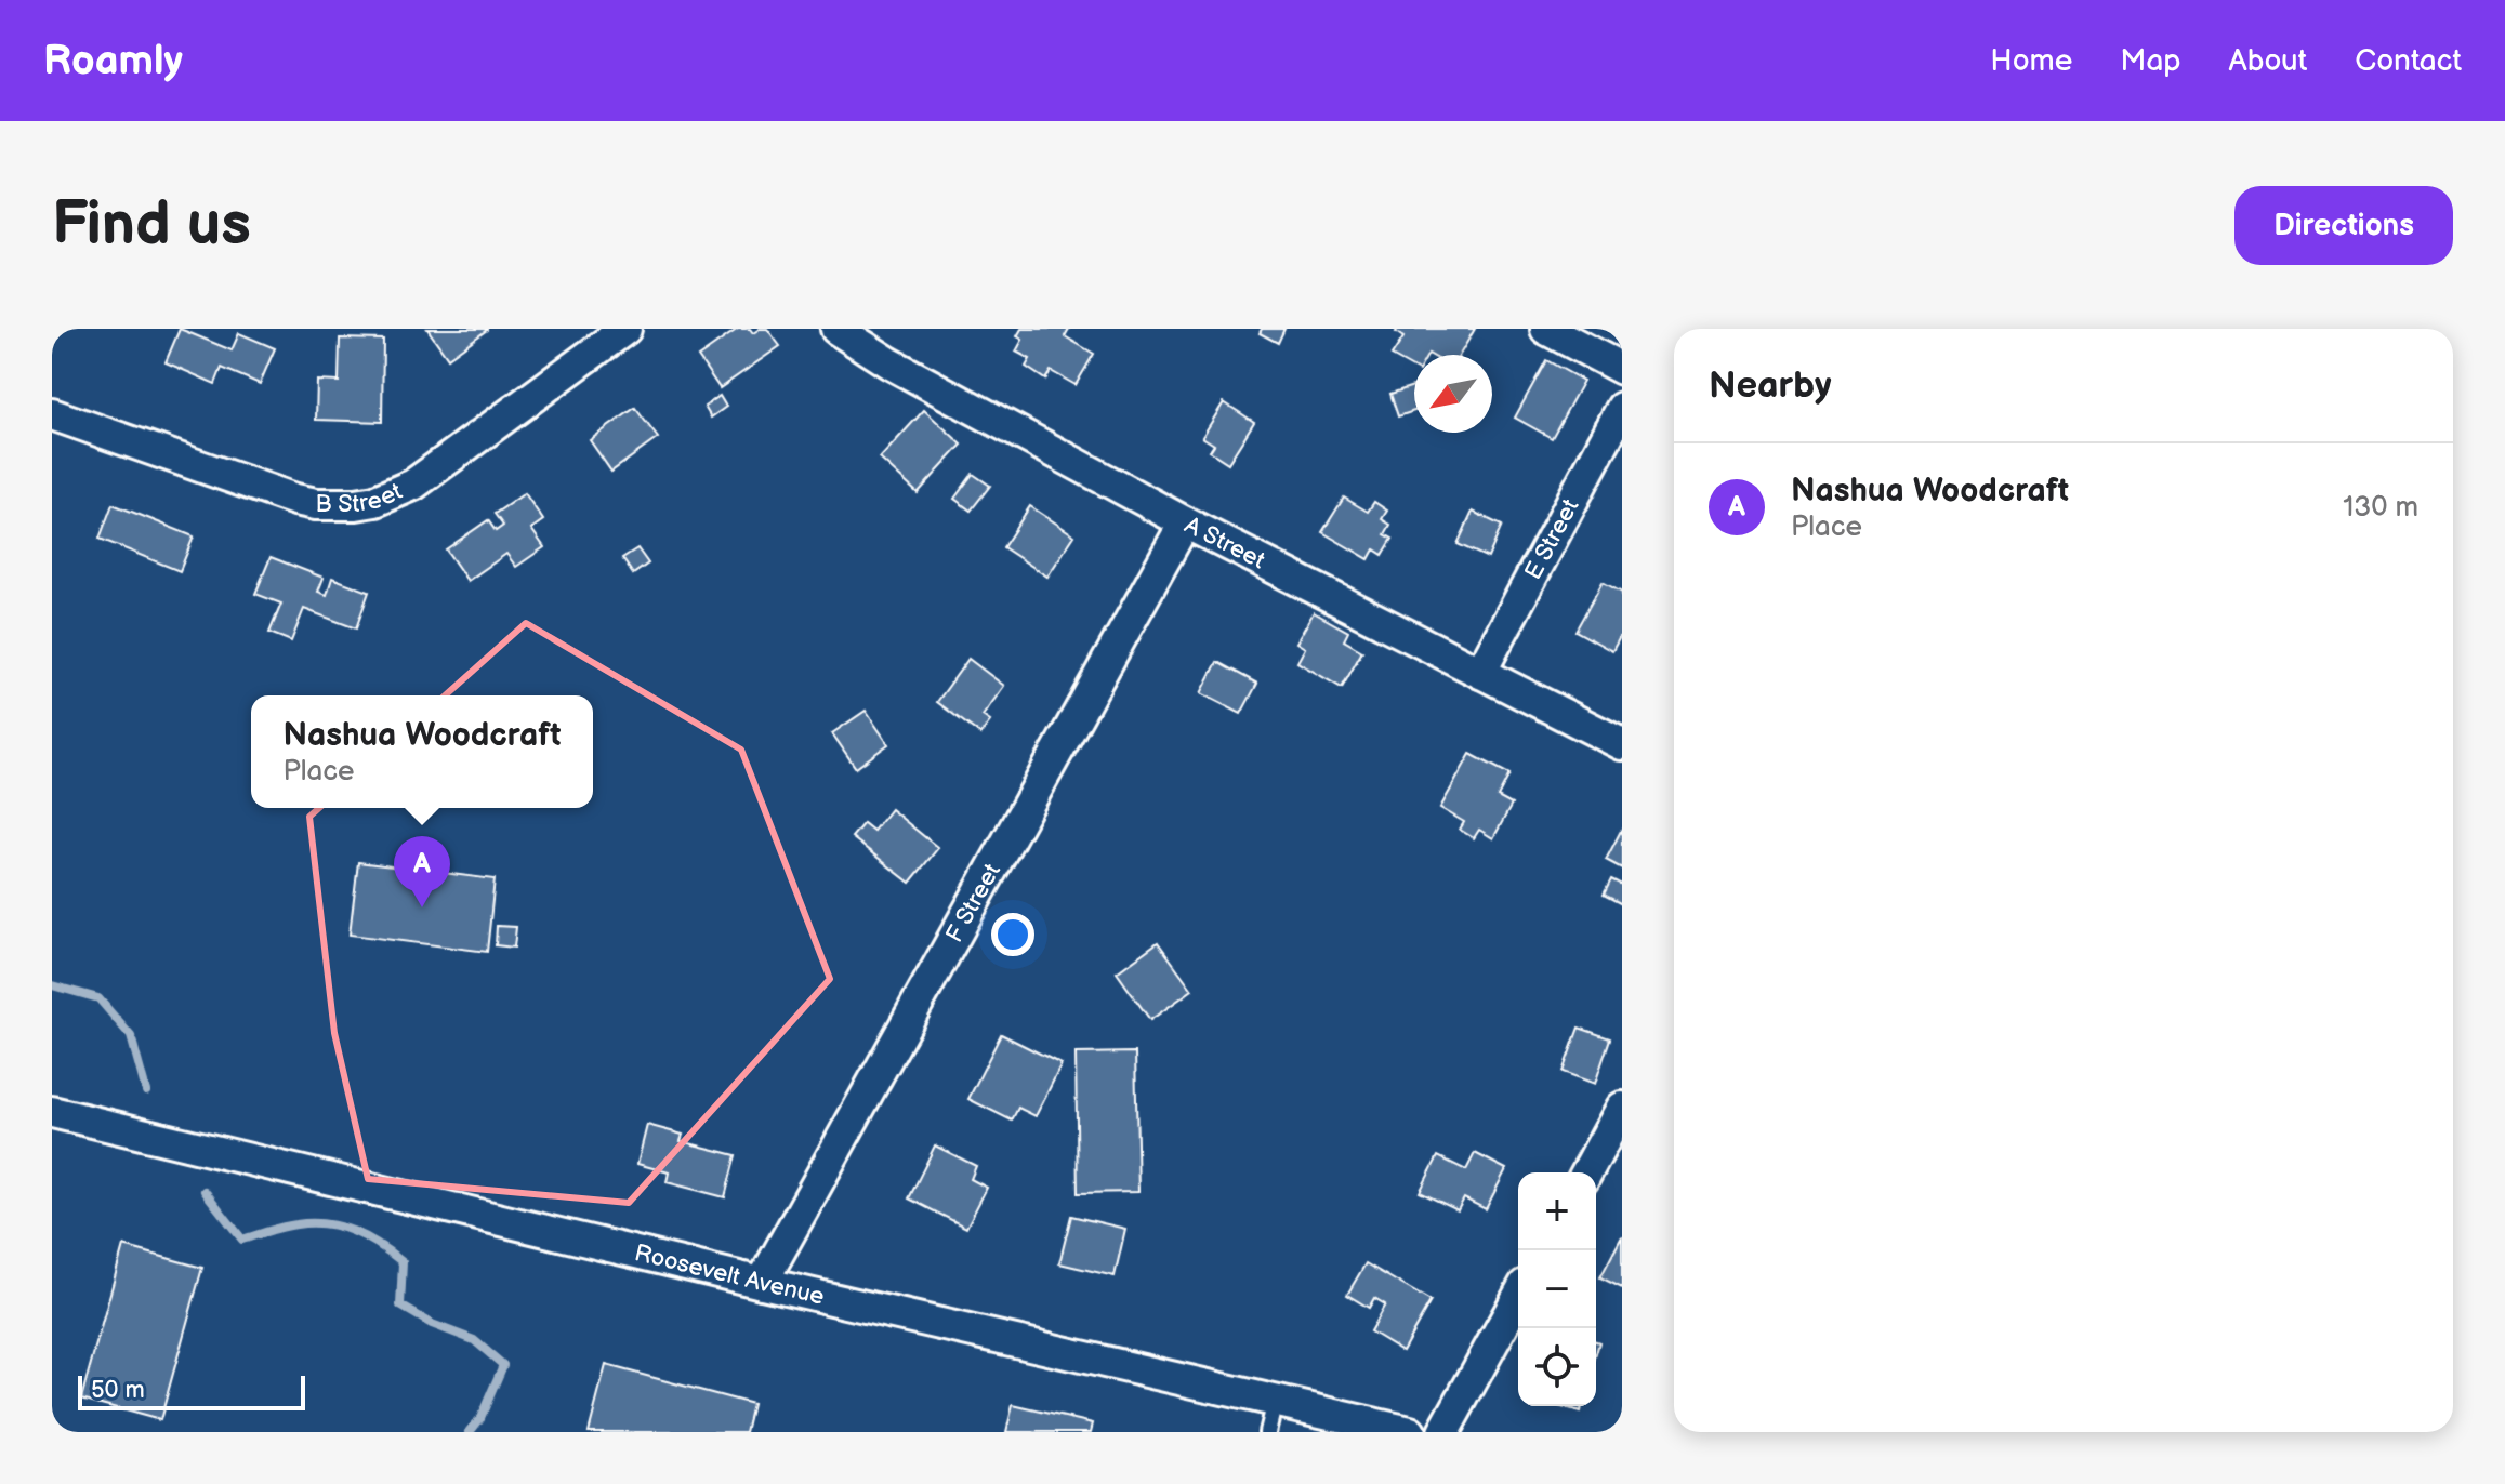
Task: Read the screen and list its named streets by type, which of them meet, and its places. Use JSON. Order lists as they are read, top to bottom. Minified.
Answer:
{"streets":{"street":["B Street","E Street","A Street","F Street","Roosevelt Avenue"]},"crossings":[["E Street","A Street"],["A Street","F Street"],["F Street","Roosevelt Avenue"]],"scale_bar":"50 m","north":"bottom left","page":{"header":"Roamly","nav":["Home","Map","About","Contact"],"buttons":"Directions","title":"Find us","heading":"Nearby","list":[{"mark":"A","name":"Nashua Woodcraft","note":"Place","value":"130 m"}],"popup":["Nashua Woodcraft","Place"],"pins":"A","map_buttons":["+","−"],"scale":"50 m"}}
